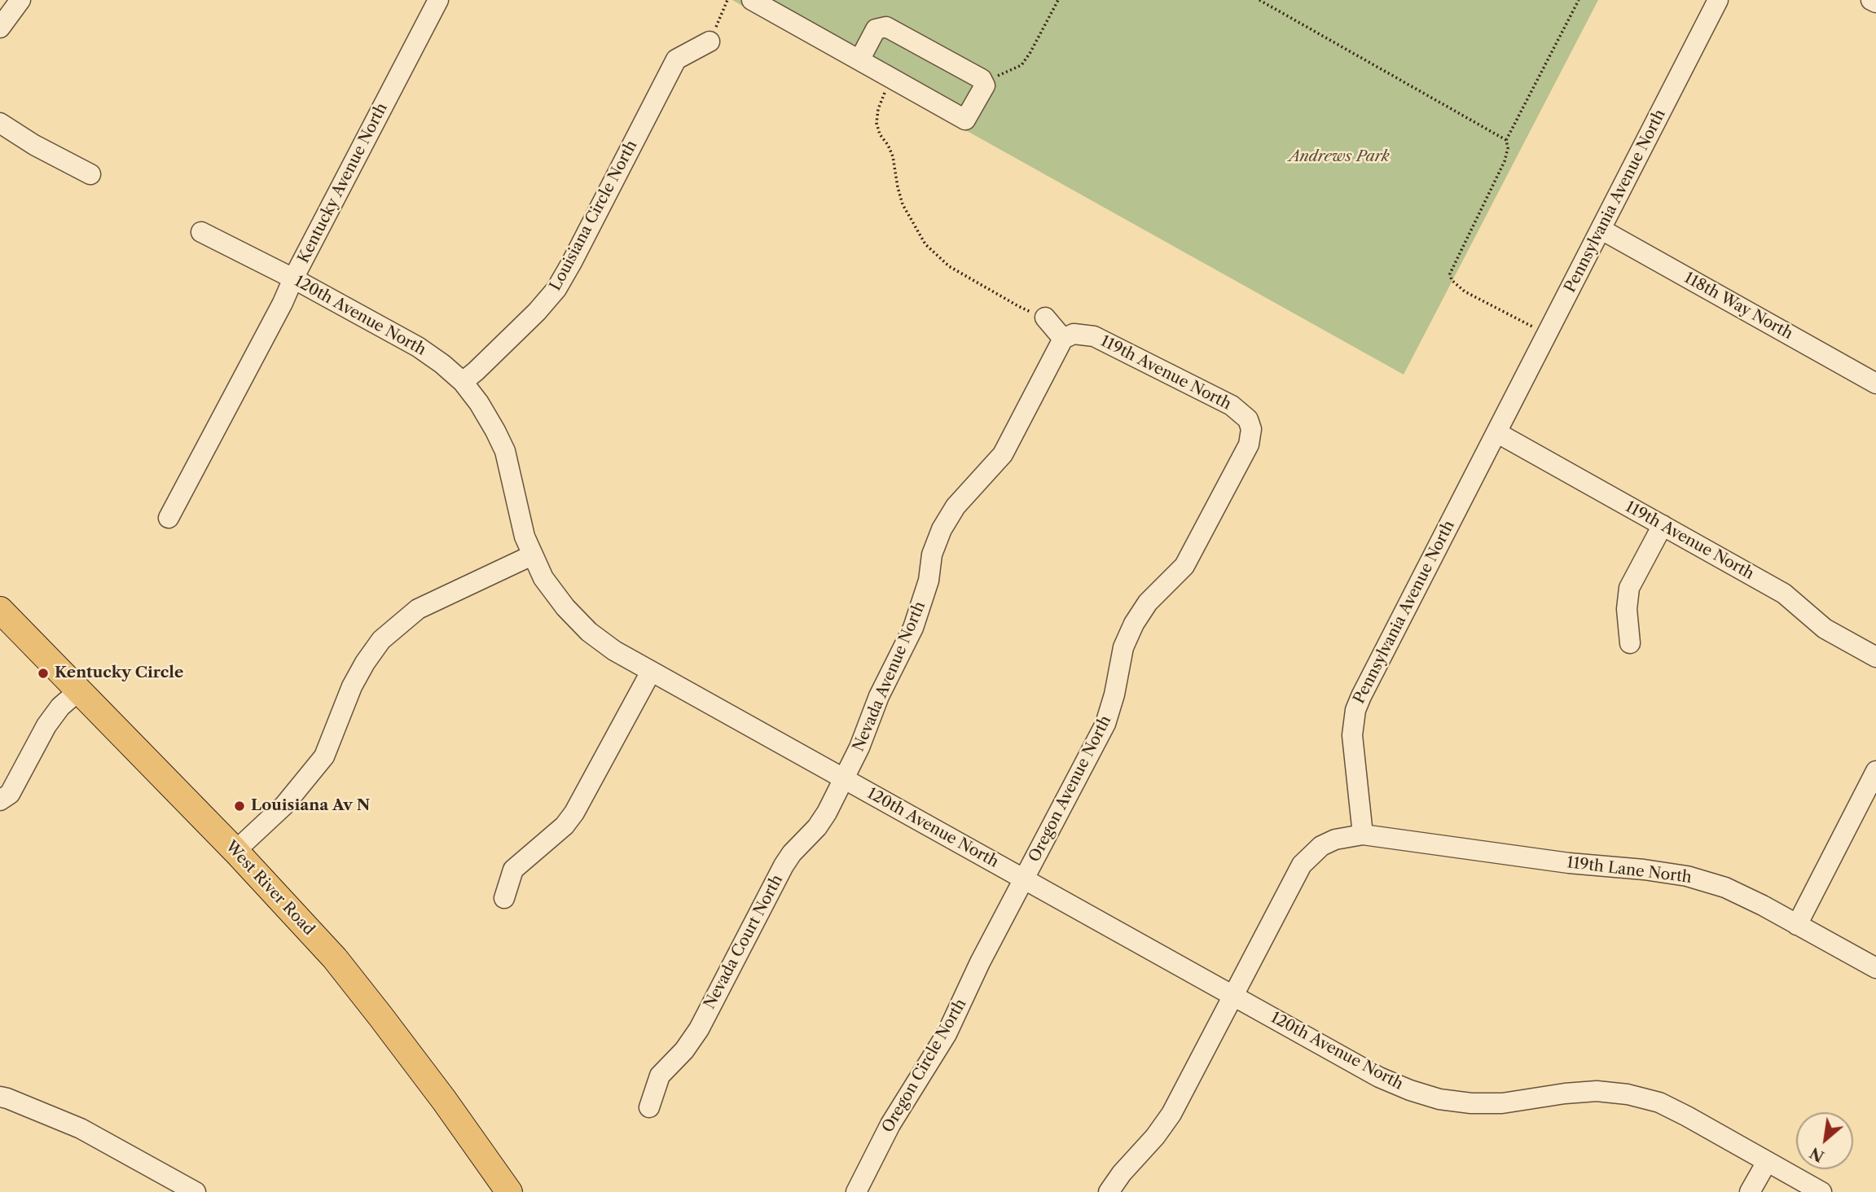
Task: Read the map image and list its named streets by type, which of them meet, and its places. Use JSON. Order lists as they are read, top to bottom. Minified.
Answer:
{"streets":{"main road":["West River Road"],"street":["Kentucky Avenue North","Pennsylvania Avenue North","Louisiana Circle North","118th Way North","120th Avenue North","119th Avenue North","Nevada Avenue North","Oregon Avenue North","119th Lane North","Nevada Court North","Oregon Circle North"]},"crossings":[["Kentucky Avenue North","120th Avenue North"],["Pennsylvania Avenue North","118th Way North"],["Pennsylvania Avenue North","119th Avenue North"],["Pennsylvania Avenue North","119th Lane North"],["Louisiana Circle North","120th Avenue North"],["120th Avenue North","Nevada Avenue North"],["120th Avenue North","Oregon Avenue North"],["120th Avenue North","Nevada Court North"],["120th Avenue North","Oregon Circle North"],["119th Avenue North","Nevada Avenue North"],["119th Avenue North","Oregon Avenue North"],["Nevada Avenue North","Nevada Court North"],["Oregon Avenue North","Oregon Circle North"]],"parks":["Andrews Park"],"places":["Kentucky Circle","Louisiana Av N"],"north":"bottom left"}
